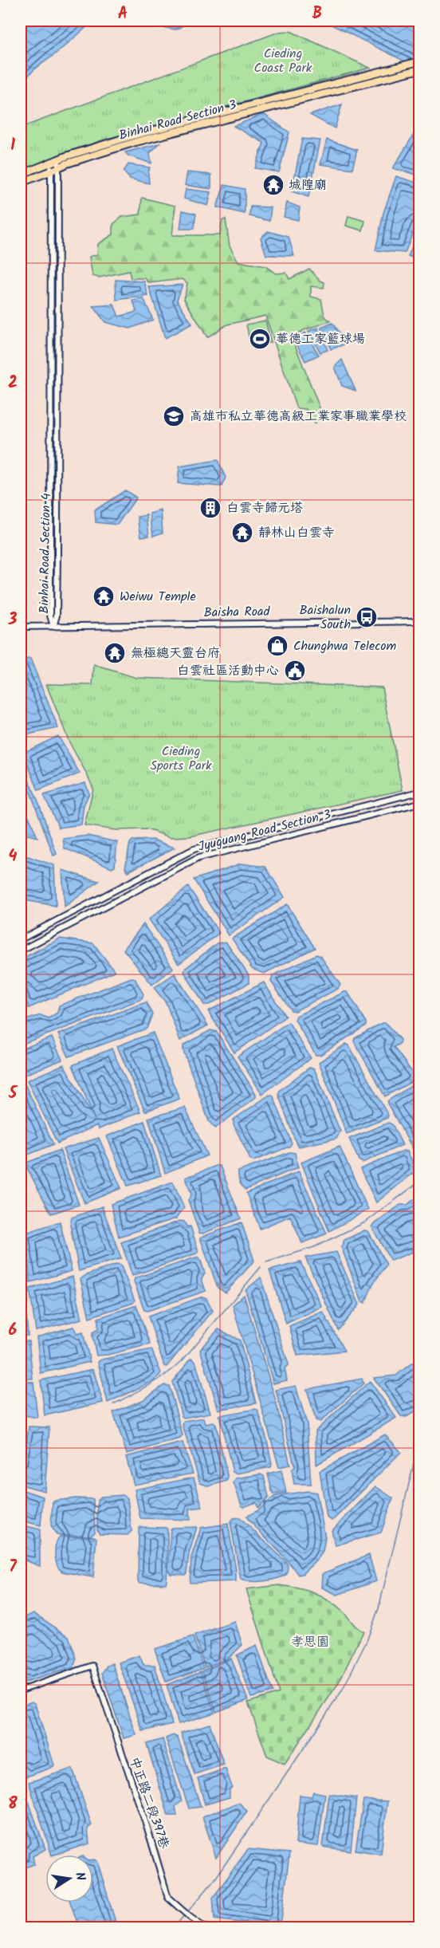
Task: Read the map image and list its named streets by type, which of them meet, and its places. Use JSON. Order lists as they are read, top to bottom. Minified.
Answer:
{"streets":{"main road":["Binhai Road Section 3"],"street":["Binhai Road Section 4","Baisha Road","Jyuguang Road Section 3","中正路二段397巷"]},"crossings":[["Binhai Road Section 3","Binhai Road Section 4"],["Binhai Road Section 4","Baisha Road"]],"parks":["Cieding Coast Park","Cieding Sports Park","孝思園"],"places":{"temple":["城隍廟","靜林山白雲寺","Weiwu Temple","無極總天靈台府"],"sports":["華德工家籃球場"],"school or university":["高雄市私立華德高級工業家事職業學校"],"building":["白雲寺歸元塔"],"bus stop":["Baishalun South"],"shop":["Chunghwa Telecom"],"public building":["白雲社區活動中心"]},"north":"right","grid":{"columns":["A","B"],"rows":["1","2","3","4","5","6","7","8"]}}
